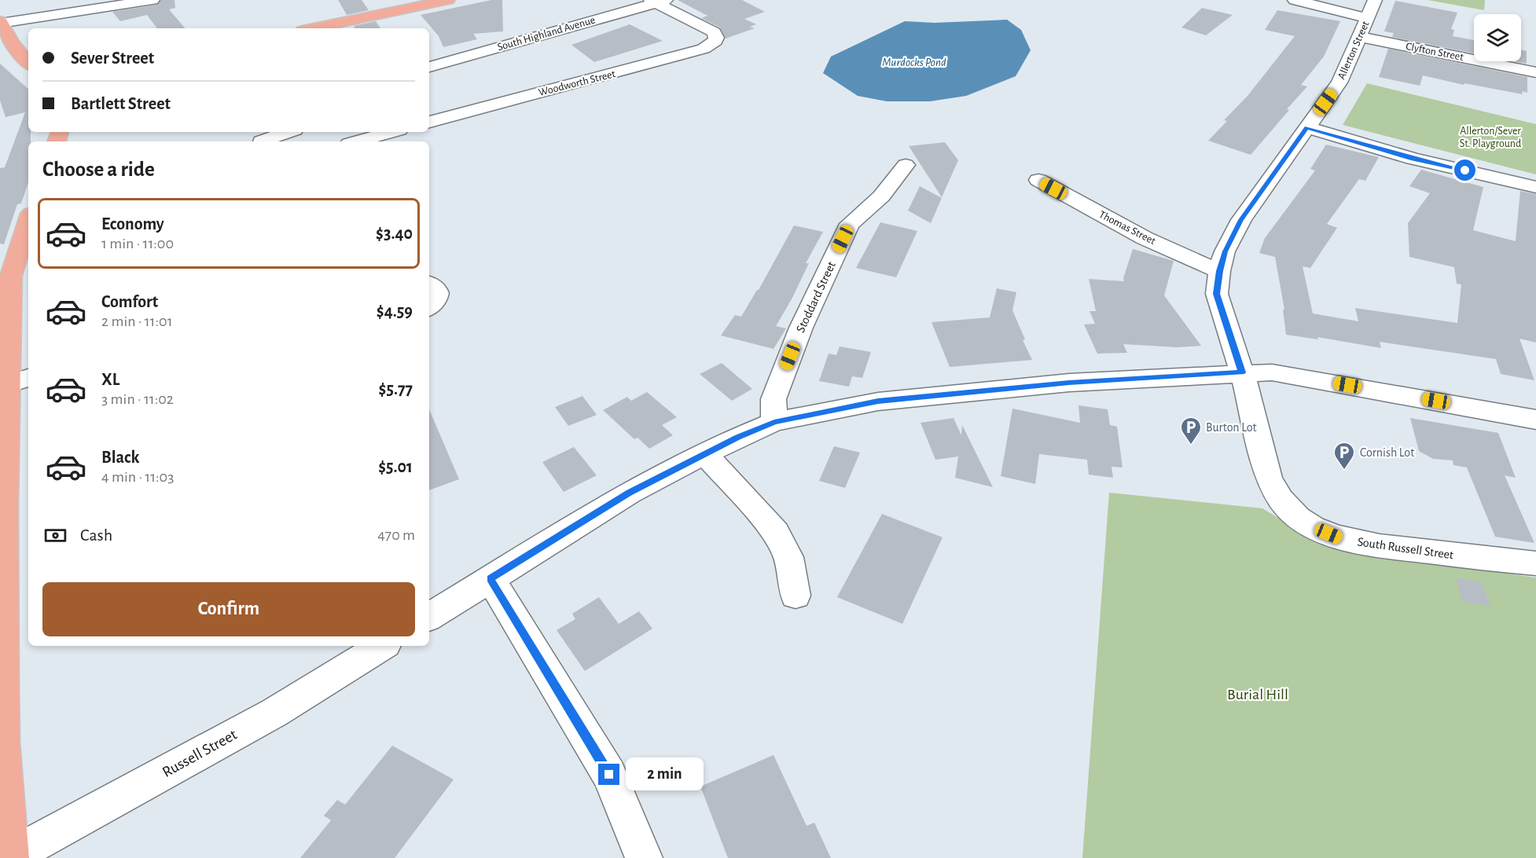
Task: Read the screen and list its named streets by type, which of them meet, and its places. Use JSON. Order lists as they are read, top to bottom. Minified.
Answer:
{"streets":{"street":["South Highland Avenue","Allerton Street","Clyfton Street","Woodworth Street","Thomas Street","Stoddard Street","South Russell Street","Russell Street"]},"crossings":[["South Highland Avenue","Woodworth Street"],["Allerton Street","Clyfton Street"],["Allerton Street","Thomas Street"],["Allerton Street","South Russell Street"]],"water":["Murdocks Pond"],"parks":["Allerton/Sever St. Playground","Burial Hill"],"places":{"parking":["Burton Lot","Cornish Lot"]},"page":{"banner":["Sever Street","Bartlett Street"],"heading":"Choose a ride","list":[{"name":"Economy","note":"1 min · 11:00","value":"$3.40"},{"name":"Comfort","note":"2 min · 11:01","value":"$4.59"},{"name":"XL","note":"3 min · 11:02","value":"$5.77"},{"name":"Black","note":"4 min · 11:03","value":"$5.01"}],"pay":["Cash","470 m"],"buttons":"Confirm","bubble":"2 min"}}
